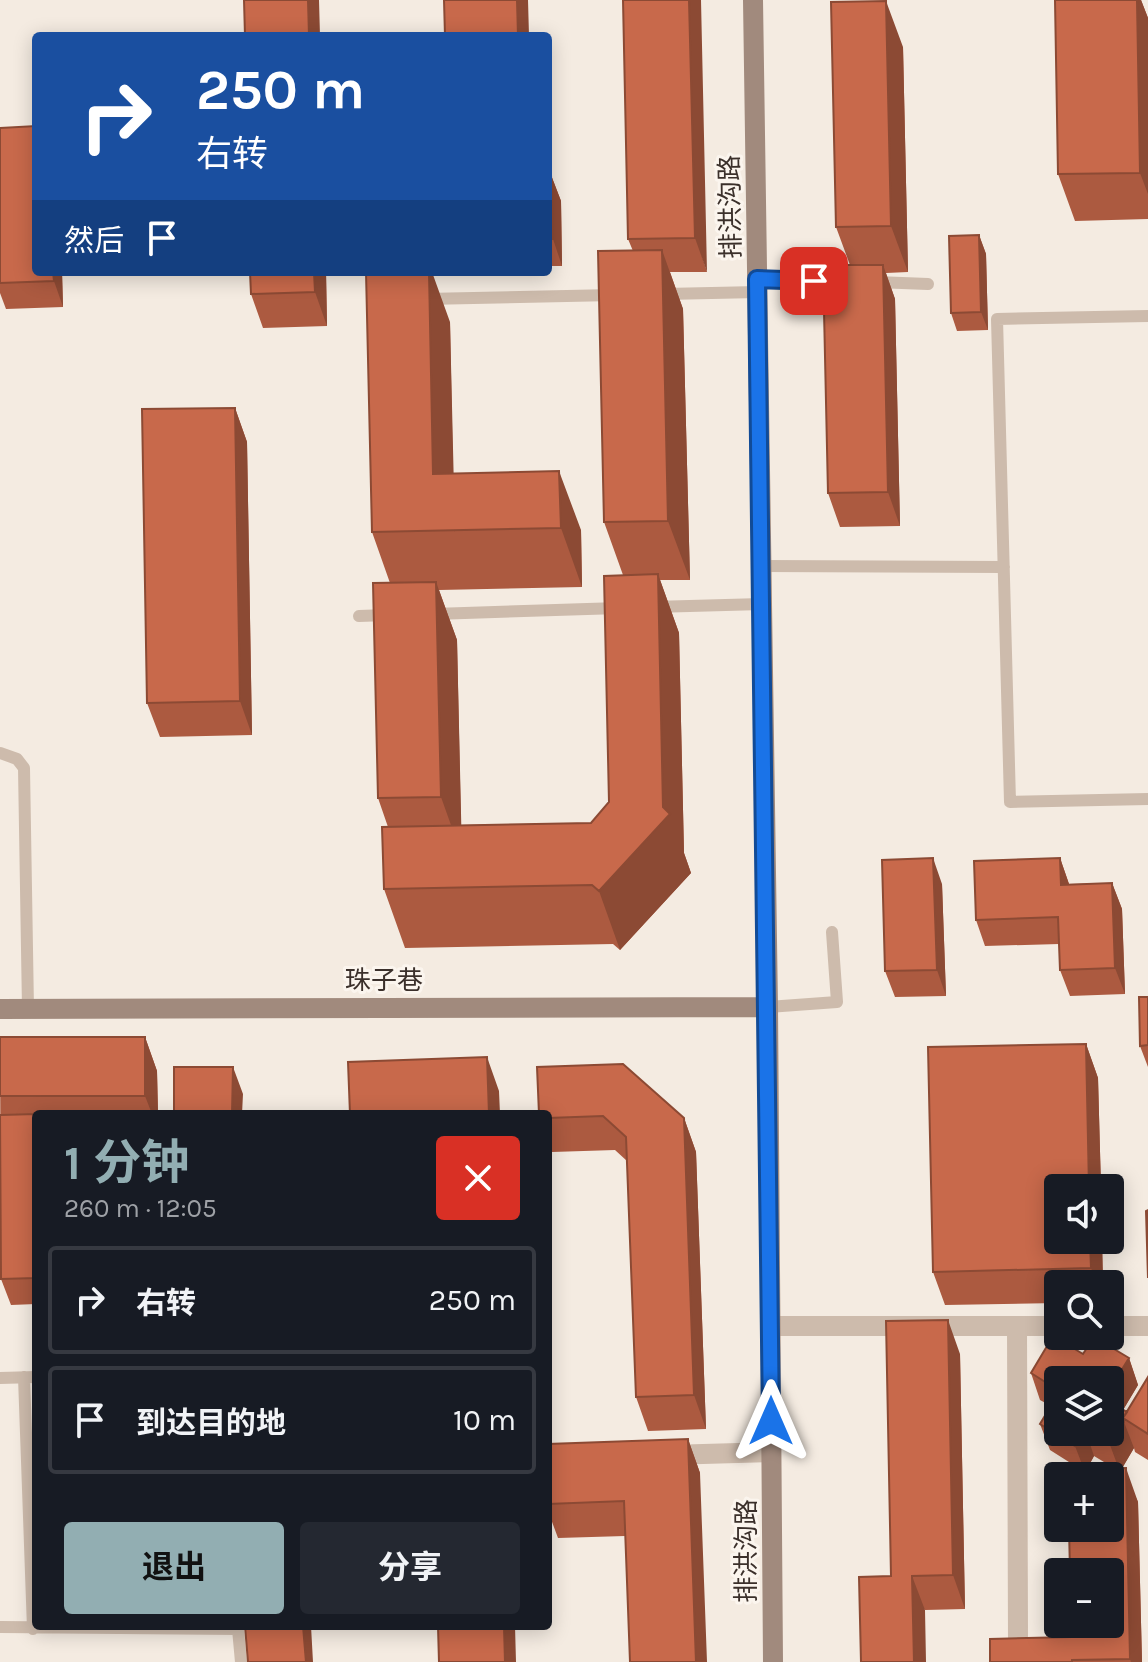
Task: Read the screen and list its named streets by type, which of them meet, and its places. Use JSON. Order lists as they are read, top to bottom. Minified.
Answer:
{"streets":{"main road":["排洪沟路","珠子巷"]},"crossings":[["排洪沟路","珠子巷"]],"page":{"turn":["250 m","右转"],"then":"然后","heading":["1 分钟","260 m · 12:05"],"map_buttons":["+","−"],"list":[{"name":"右转","value":"250 m"},{"name":"到达目的地","value":"10 m"}],"buttons":["退出","分享"]}}
